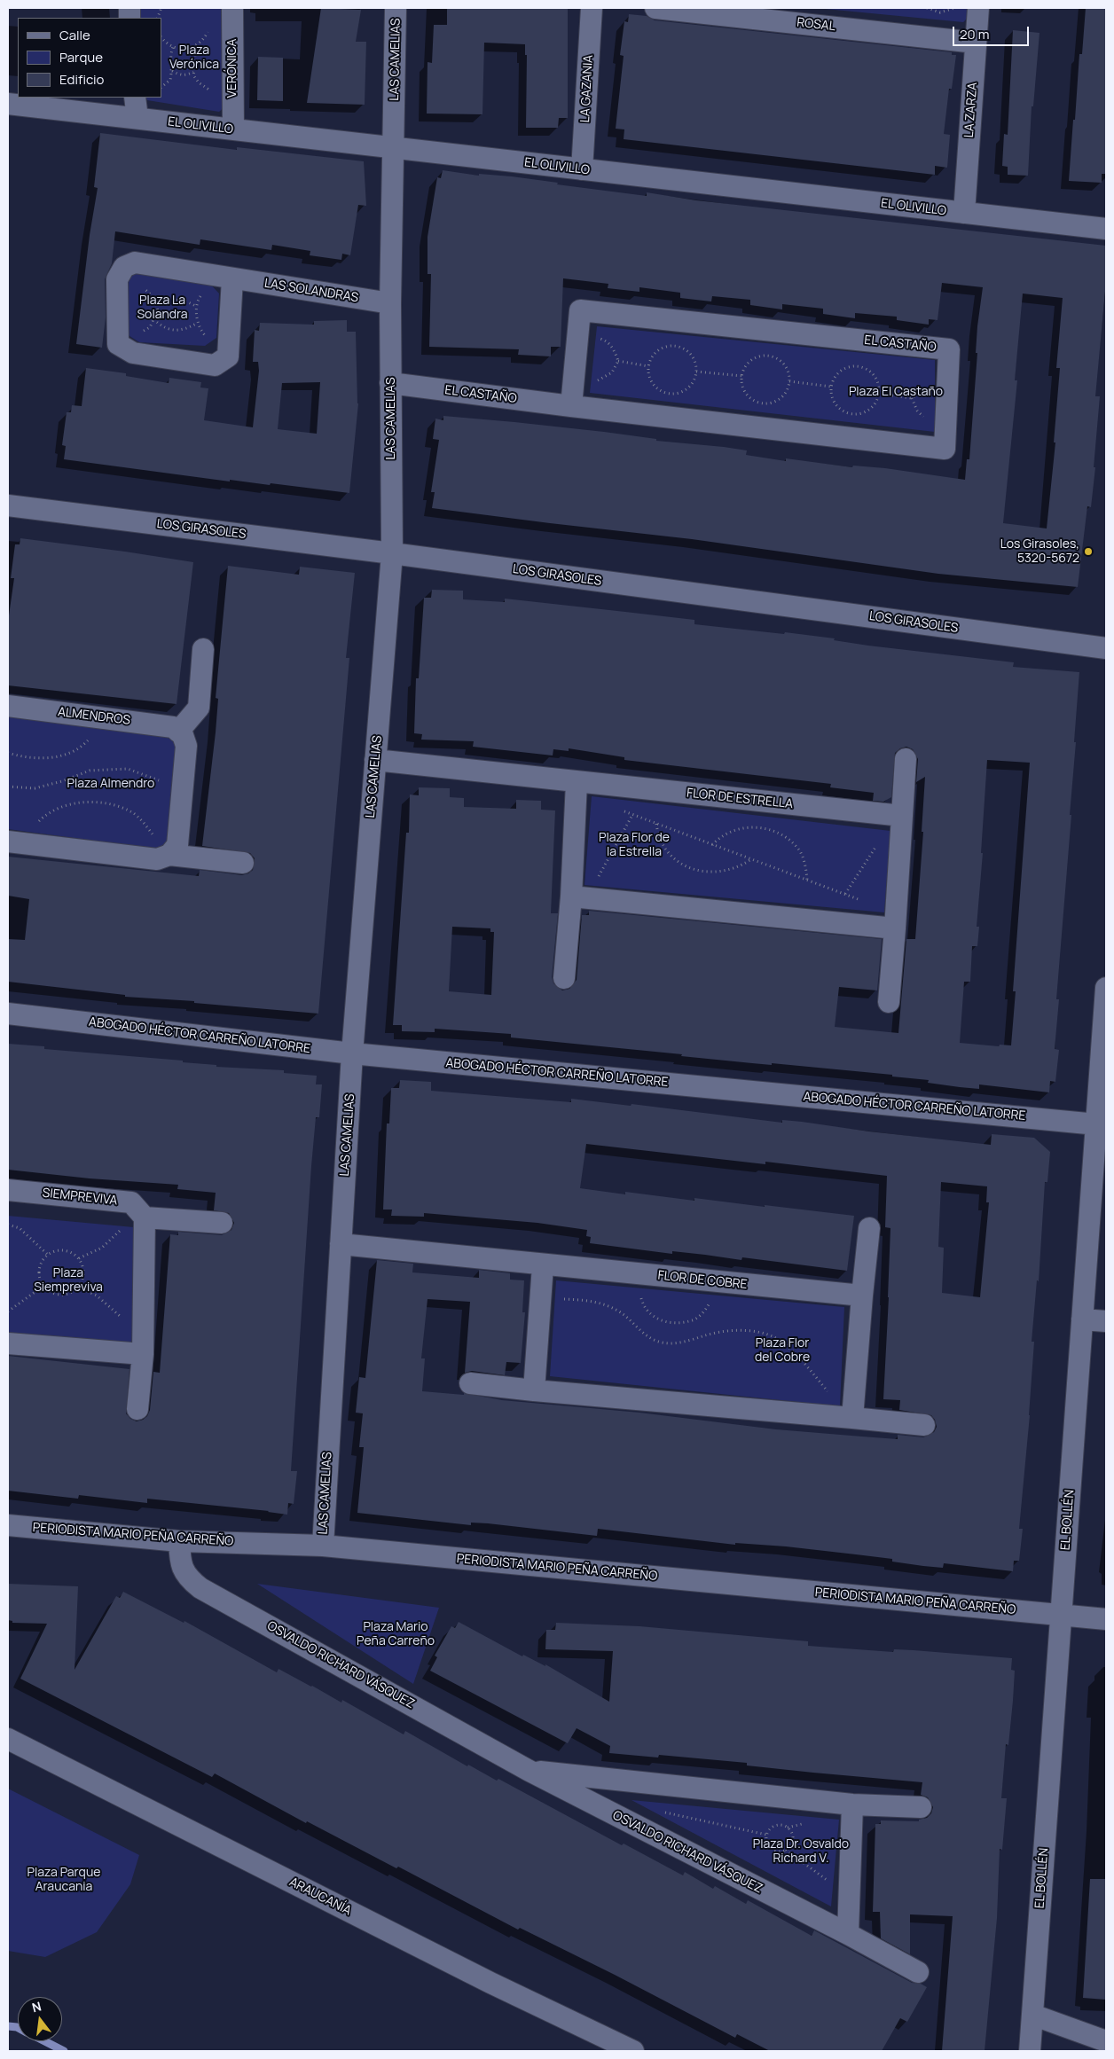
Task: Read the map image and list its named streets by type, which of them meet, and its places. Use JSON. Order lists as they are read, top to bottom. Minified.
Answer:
{"streets":{"street":["ROSAL","LAS CAMELIAS","VERÓNICA","LA GAZANIA","LA ZARZA","EL OLIVILLO","LAS SOLANDRAS","EL CASTAÑO","LOS GIRASOLES","ALMENDROS","FLOR DE ESTRELLA","ABOGADO HÉCTOR CARREÑO LATORRE","SIEMPREVIVA","FLOR DE COBRE","EL BOLLÉN","PERIODISTA MARIO PEÑA CARREÑO","OSVALDO RICHARD VÁSQUEZ","ARAUCANÍA"]},"crossings":[["ROSAL","LA ZARZA"],["LAS CAMELIAS","EL OLIVILLO"],["LAS CAMELIAS","LAS SOLANDRAS"],["LAS CAMELIAS","EL CASTAÑO"],["LAS CAMELIAS","LOS GIRASOLES"],["LAS CAMELIAS","FLOR DE ESTRELLA"],["LAS CAMELIAS","ABOGADO HÉCTOR CARREÑO LATORRE"],["LAS CAMELIAS","FLOR DE COBRE"],["LAS CAMELIAS","PERIODISTA MARIO PEÑA CARREÑO"],["VERÓNICA","EL OLIVILLO"],["LA GAZANIA","EL OLIVILLO"],["LA ZARZA","EL OLIVILLO"],["ABOGADO HÉCTOR CARREÑO LATORRE","EL BOLLÉN"],["EL BOLLÉN","PERIODISTA MARIO PEÑA CARREÑO"],["PERIODISTA MARIO PEÑA CARREÑO","OSVALDO RICHARD VÁSQUEZ"]],"parks":["Plaza Verónica","Plaza La Solandra","Plaza El Castaño","Plaza Almendro","Plaza Flor de la Estrella","Plaza Siempreviva","Plaza Flor del Cobre","Plaza Mario Peña Carreño","Plaza Dr. Osvaldo Richard V.","Plaza Parque Araucania"],"places":["Los Girasoles, 5320-5672"],"legend":["Calle","Parque","Edificio"],"scale_bar":"20 m","north":"top"}
